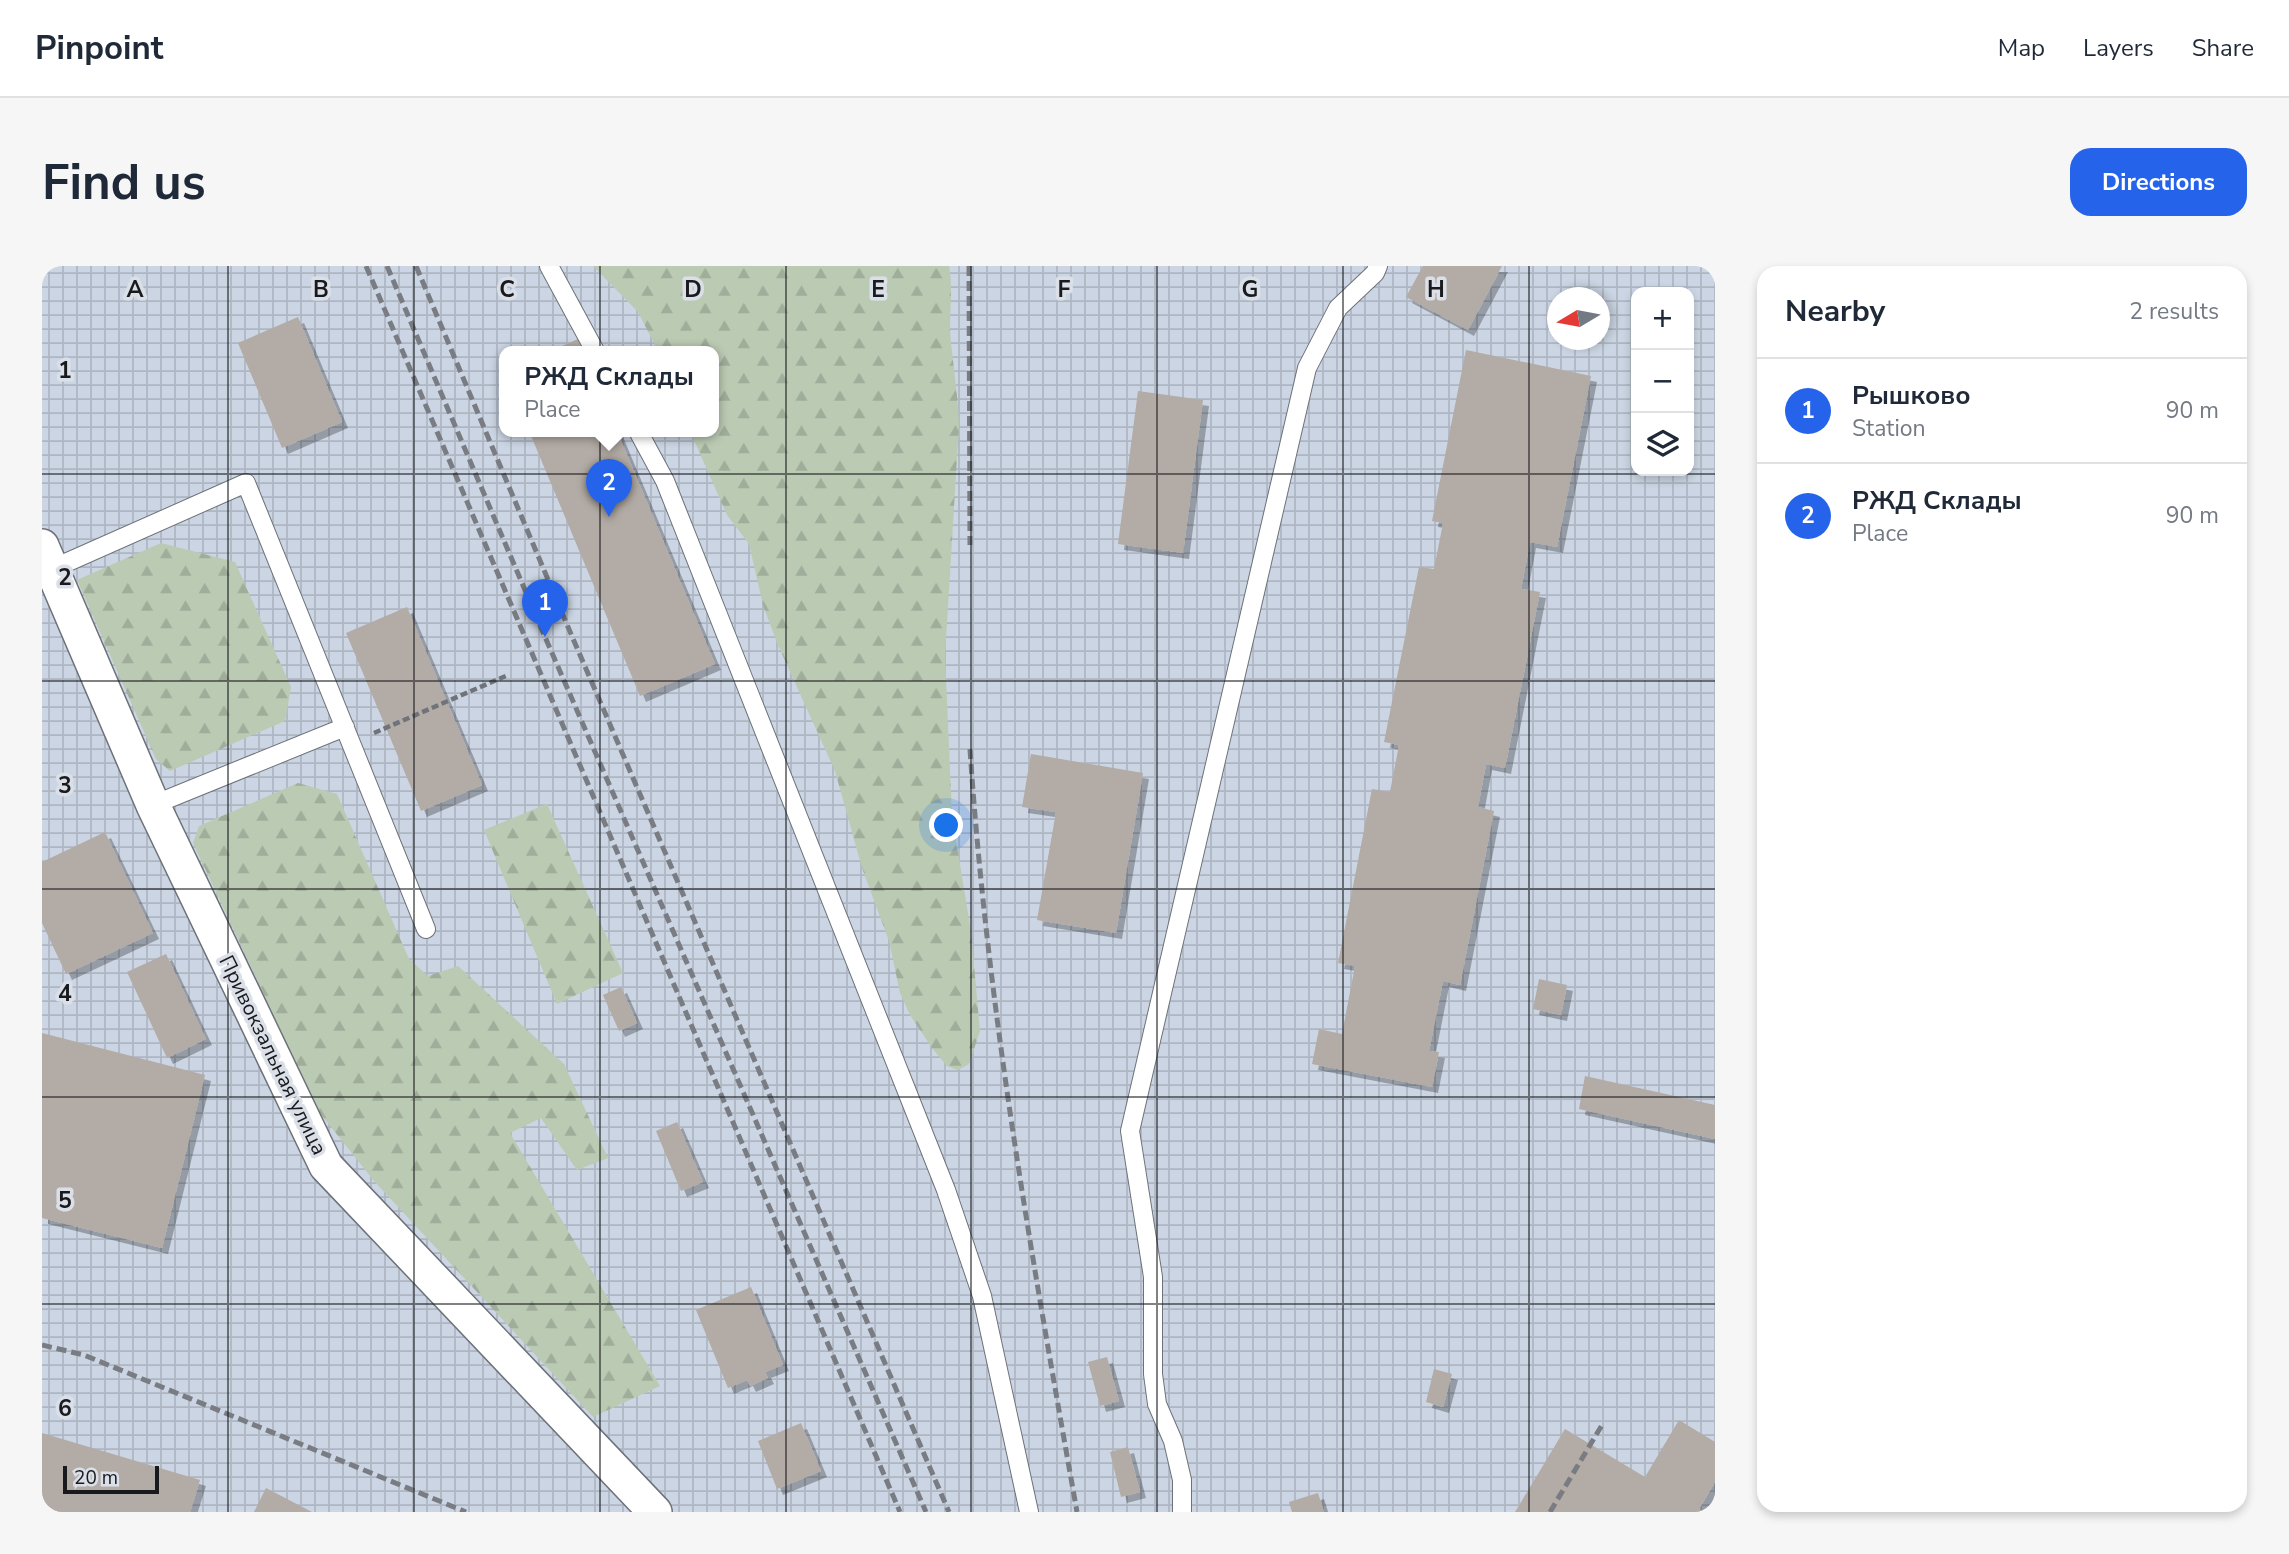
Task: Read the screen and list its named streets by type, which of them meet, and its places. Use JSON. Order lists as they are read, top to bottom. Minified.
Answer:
{"streets":{"street":["Привокзальная улица"]},"scale_bar":"20 m","north":"left","page":{"header":"Pinpoint","nav":["Map","Layers","Share"],"buttons":"Directions","title":"Find us","heading":["Nearby","2 results"],"map_buttons":["+","−"],"popup":["РЖД Склады","Place"],"list":[{"mark":"1","name":"Рышково","note":"Station","value":"90 m"},{"mark":"2","name":"РЖД Склады","note":"Place","value":"90 m"}],"pins":["2","1"],"scale":"20 m"},"grid":{"columns":["A","B","C","D","E","F","G","H"],"rows":["1","2","3","4","5","6"]}}
